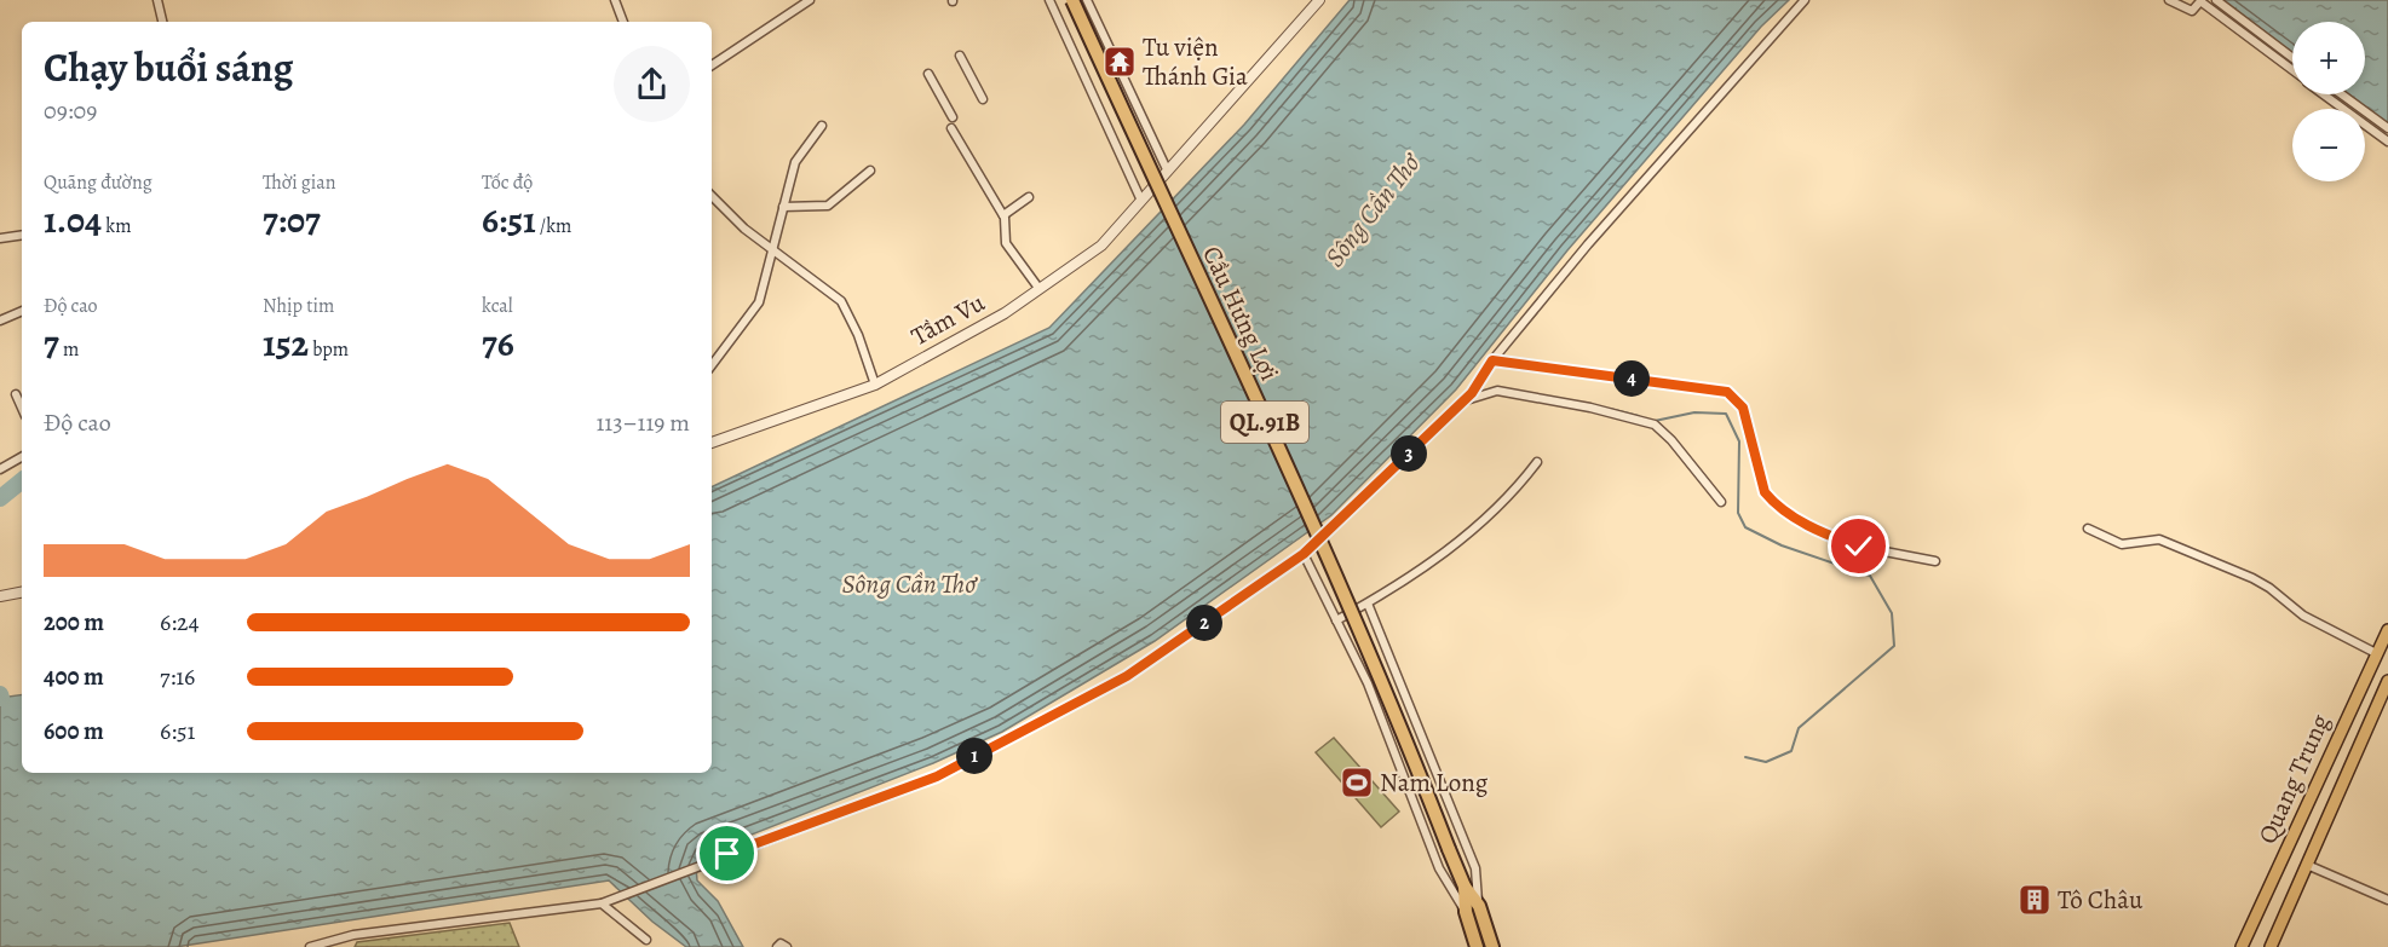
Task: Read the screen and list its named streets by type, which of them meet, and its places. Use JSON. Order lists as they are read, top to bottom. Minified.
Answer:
{"streets":{"highway":["Cầu Hưng Lợi","QL.91B"],"main road":["Quang Trung"],"street":["Tầm Vu"]},"crossings":[["Cầu Hưng Lợi","QL.91B"]],"water":["Sông Cần Thơ"],"places":{"temple":["Tu viện Thánh Gia"],"sports":["Nam Long"],"building":["Tô Châu"]},"page":{"map_buttons":["+","−"],"heading":["Chạy buổi sáng","09:09"],"stats":[["Quãng đường","1.04 km"],["Thời gian","7:07"],["Tốc độ","6:51 /km"],["Độ cao","7 m"],["Nhịp tim","152 bpm"],["kcal","76"]],"pins":["4","3","2","1"],"chart":["Độ cao","113–119 m"],"list":[{"name":"200 m","note":"6:24"},{"name":"400 m","note":"7:16"},{"name":"600 m","note":"6:51"}]}}
